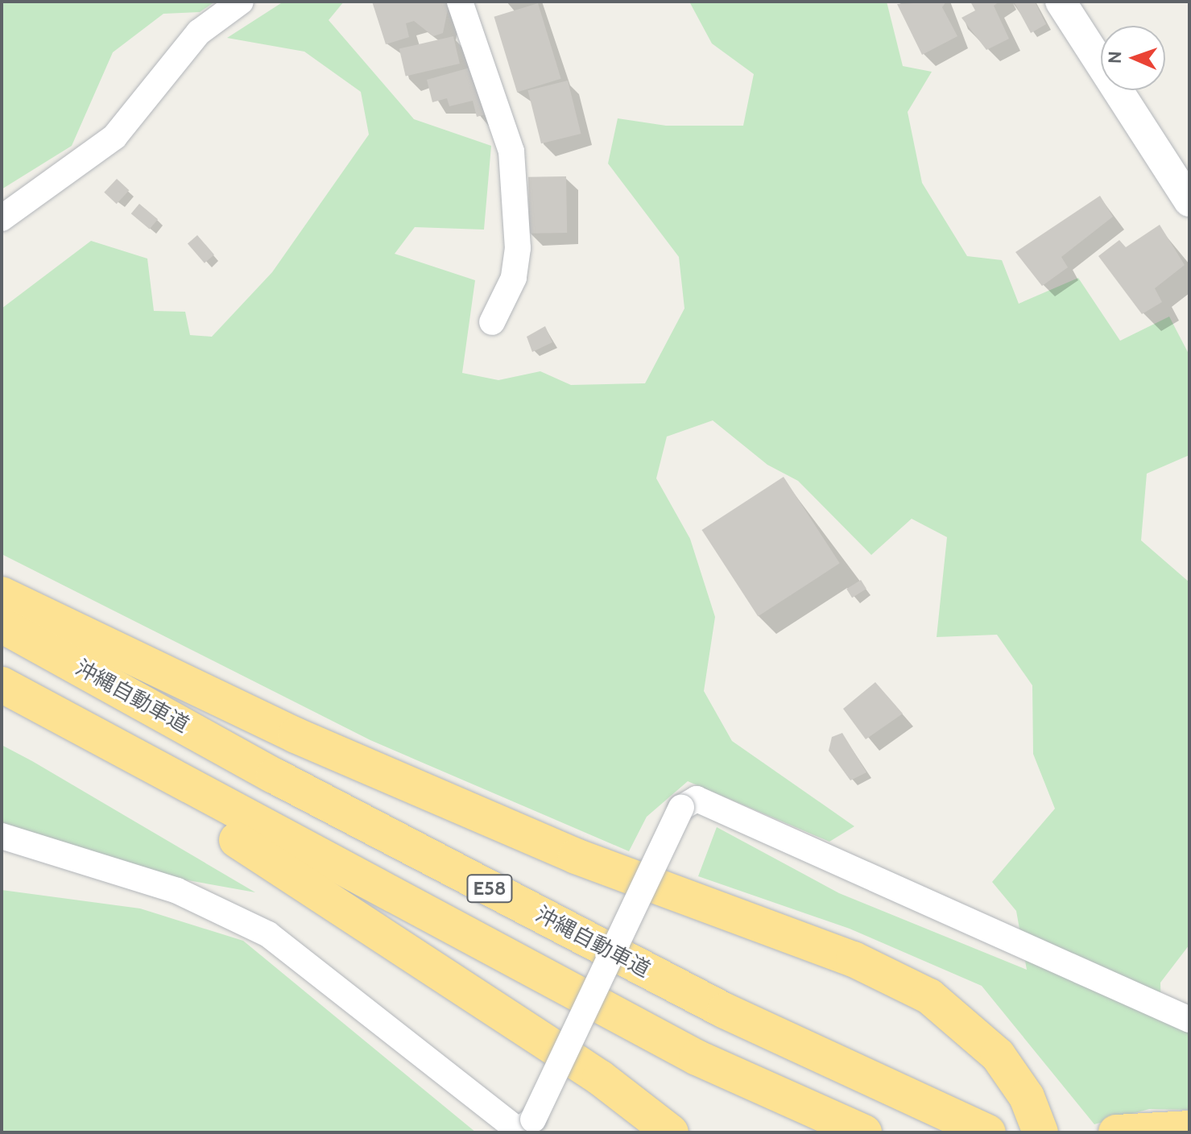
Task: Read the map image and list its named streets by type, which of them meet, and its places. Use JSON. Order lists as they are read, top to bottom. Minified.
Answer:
{"streets":{"highway":["沖縄自動車道","E58"]},"north":"left"}
